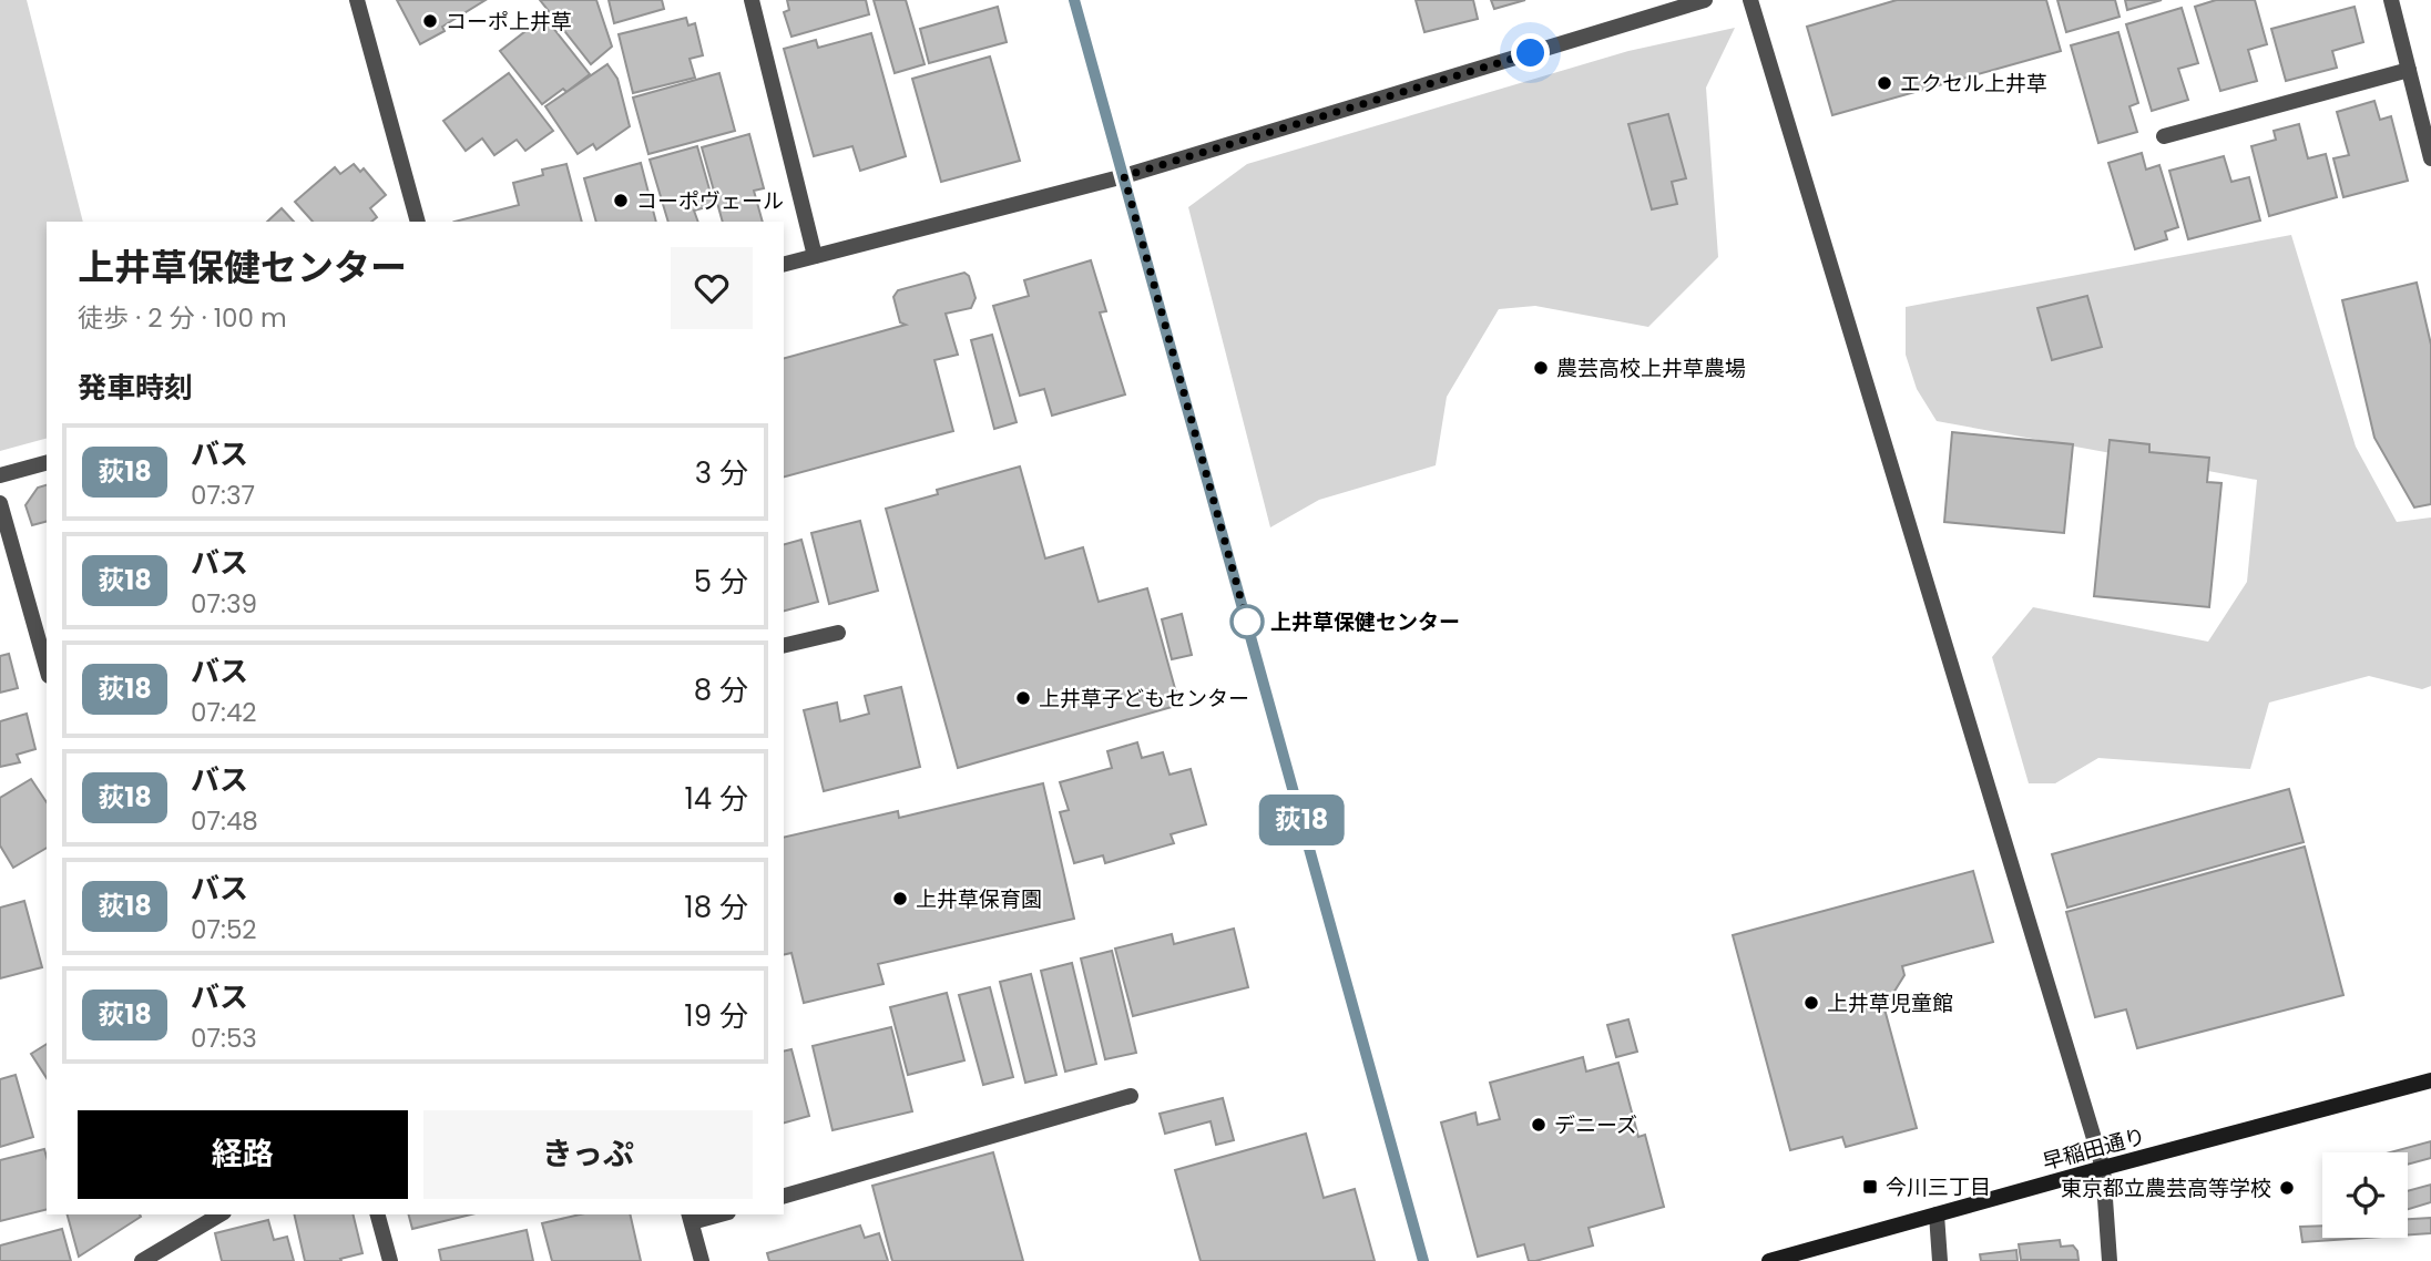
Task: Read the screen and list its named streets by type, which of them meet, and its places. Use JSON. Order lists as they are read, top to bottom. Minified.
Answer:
{"streets":{"street":["早稲田通り"]},"places":{"other":["コーポ上井草","エクセル上井草","コーポヴェール","農芸高校上井草農場","上井草保健センター","上井草子どもセンター","上井草保育園","上井草児童館","デニーズ","東京都立農芸高等学校"],"transit":["今川三丁目"]},"lines":["bus line 荻18"],"page":{"on_map":"荻18","heading":[["上井草保健センター","徒歩 · 2 分 · 100 m"],"発車時刻"],"list":[{"mark":"荻18","name":"バス","note":"07:37","value":"3 分"},{"mark":"荻18","name":"バス","note":"07:39","value":"5 分"},{"mark":"荻18","name":"バス","note":"07:42","value":"8 分"},{"mark":"荻18","name":"バス","note":"07:48","value":"14 分"},{"mark":"荻18","name":"バス","note":"07:52","value":"18 分"},{"mark":"荻18","name":"バス","note":"07:53","value":"19 分"}],"buttons":["経路","きっぷ"]}}
